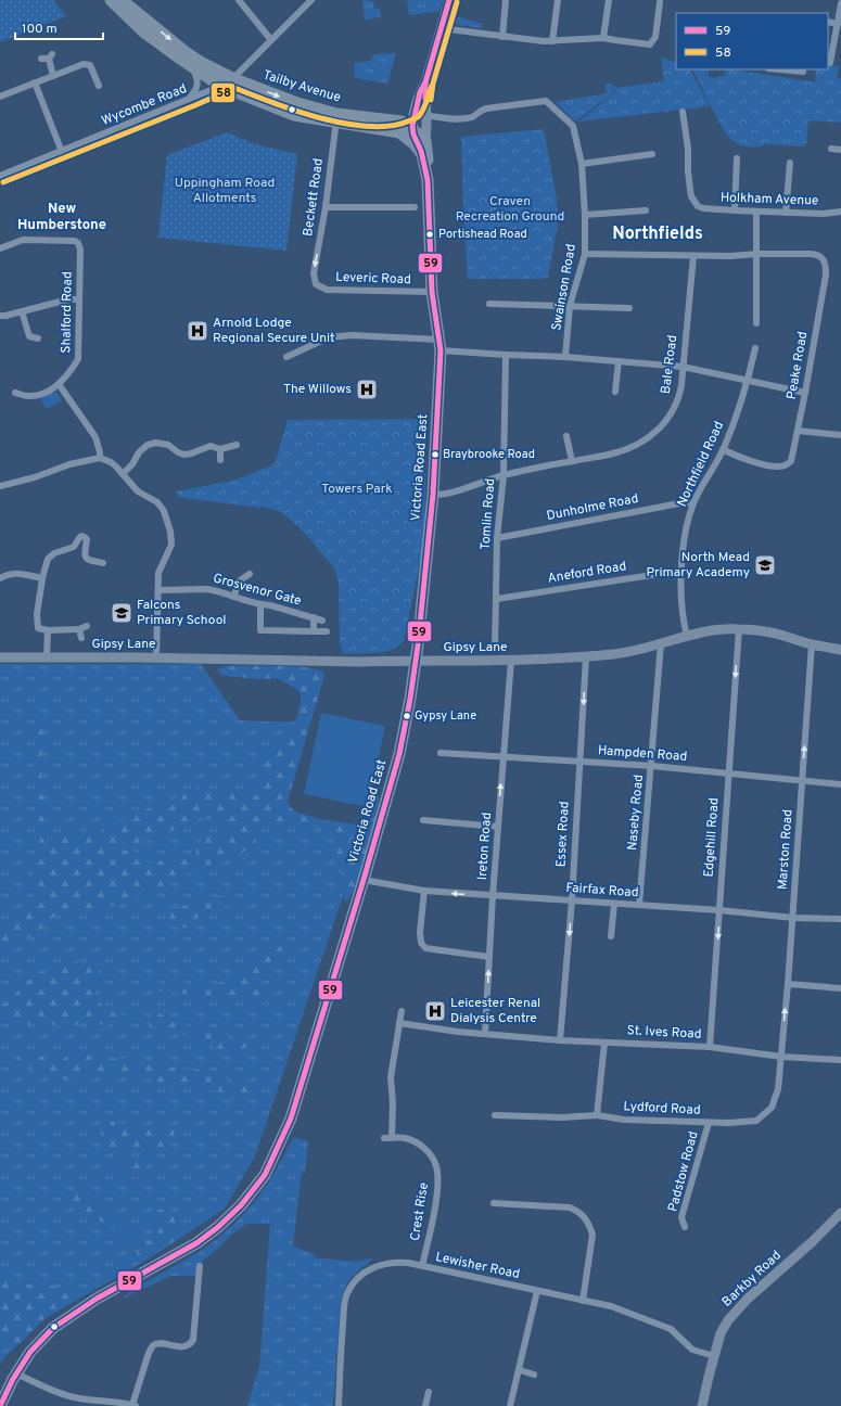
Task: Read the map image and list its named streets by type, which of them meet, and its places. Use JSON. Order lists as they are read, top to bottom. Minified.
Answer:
{"streets":{"highway":["Tailby Avenue","Victoria Road East"],"street":["Wycombe Road","Beckett Road","Holkham Avenue","Leveric Road","Swainson Road","Shalford Road","Bale Road","Peake Road","Northfield Road","Dunholme Road","Tomlin Road","Aneford Road","Grosvenor Gate","Gipsy Lane","Hampden Road","Naseby Road","Essex Road","Edgehill Road","Ireton Road","Marston Road","Fairfax Road","St. Ives Road","Lydford Road","Padstow Road","Crest Rise","Lewisher Road","Barkby Road"]},"crossings":[["Tailby Avenue","Wycombe Road"],["Tailby Avenue","Beckett Road"],["Tailby Avenue","Swainson Road"],["Beckett Road","Leveric Road"],["Leveric Road","Victoria Road East"],["Bale Road","Victoria Road East"],["Bale Road","Tomlin Road"],["Peake Road","Northfield Road"],["Northfield Road","Dunholme Road"],["Northfield Road","Aneford Road"],["Northfield Road","Gipsy Lane"],["Victoria Road East","Gipsy Lane"],["Victoria Road East","Fairfax Road"],["Dunholme Road","Tomlin Road"],["Tomlin Road","Aneford Road"],["Gipsy Lane","Naseby Road"],["Gipsy Lane","Essex Road"],["Gipsy Lane","Edgehill Road"],["Gipsy Lane","Ireton Road"],["Gipsy Lane","Marston Road"],["Hampden Road","Naseby Road"],["Hampden Road","Essex Road"],["Hampden Road","Edgehill Road"],["Hampden Road","Ireton Road"],["Hampden Road","Marston Road"],["Naseby Road","Fairfax Road"],["Essex Road","Fairfax Road"],["Essex Road","St. Ives Road"],["Edgehill Road","Fairfax Road"],["Edgehill Road","St. Ives Road"],["Ireton Road","Fairfax Road"],["Ireton Road","St. Ives Road"],["Marston Road","Fairfax Road"],["Marston Road","St. Ives Road"],["Marston Road","Lydford Road"],["St. Ives Road","Lydford Road"],["St. Ives Road","Crest Rise"],["Lydford Road","Padstow Road"],["Crest Rise","Lewisher Road"],["Lewisher Road","Barkby Road"]],"one_way":["Beckett Road","Essex Road","Edgehill Road","Ireton Road","Marston Road"],"districts":["New Humberstone","Northfields"],"parks":["Uppingham Road Allotments","Craven Recreation Ground","Towers Park"],"places":{"other":["Portishead Road","Braybrooke Road","Gypsy Lane"],"hospital":["Arnold Lodge Regional Secure Unit","The Willows","Leicester Renal Dialysis Centre"],"school or university":["North Mead Primary Academy","Falcons Primary School"]},"lines":["transit line 59","transit line 58"],"legend":["59","58"],"scale_bar":"100 m"}
